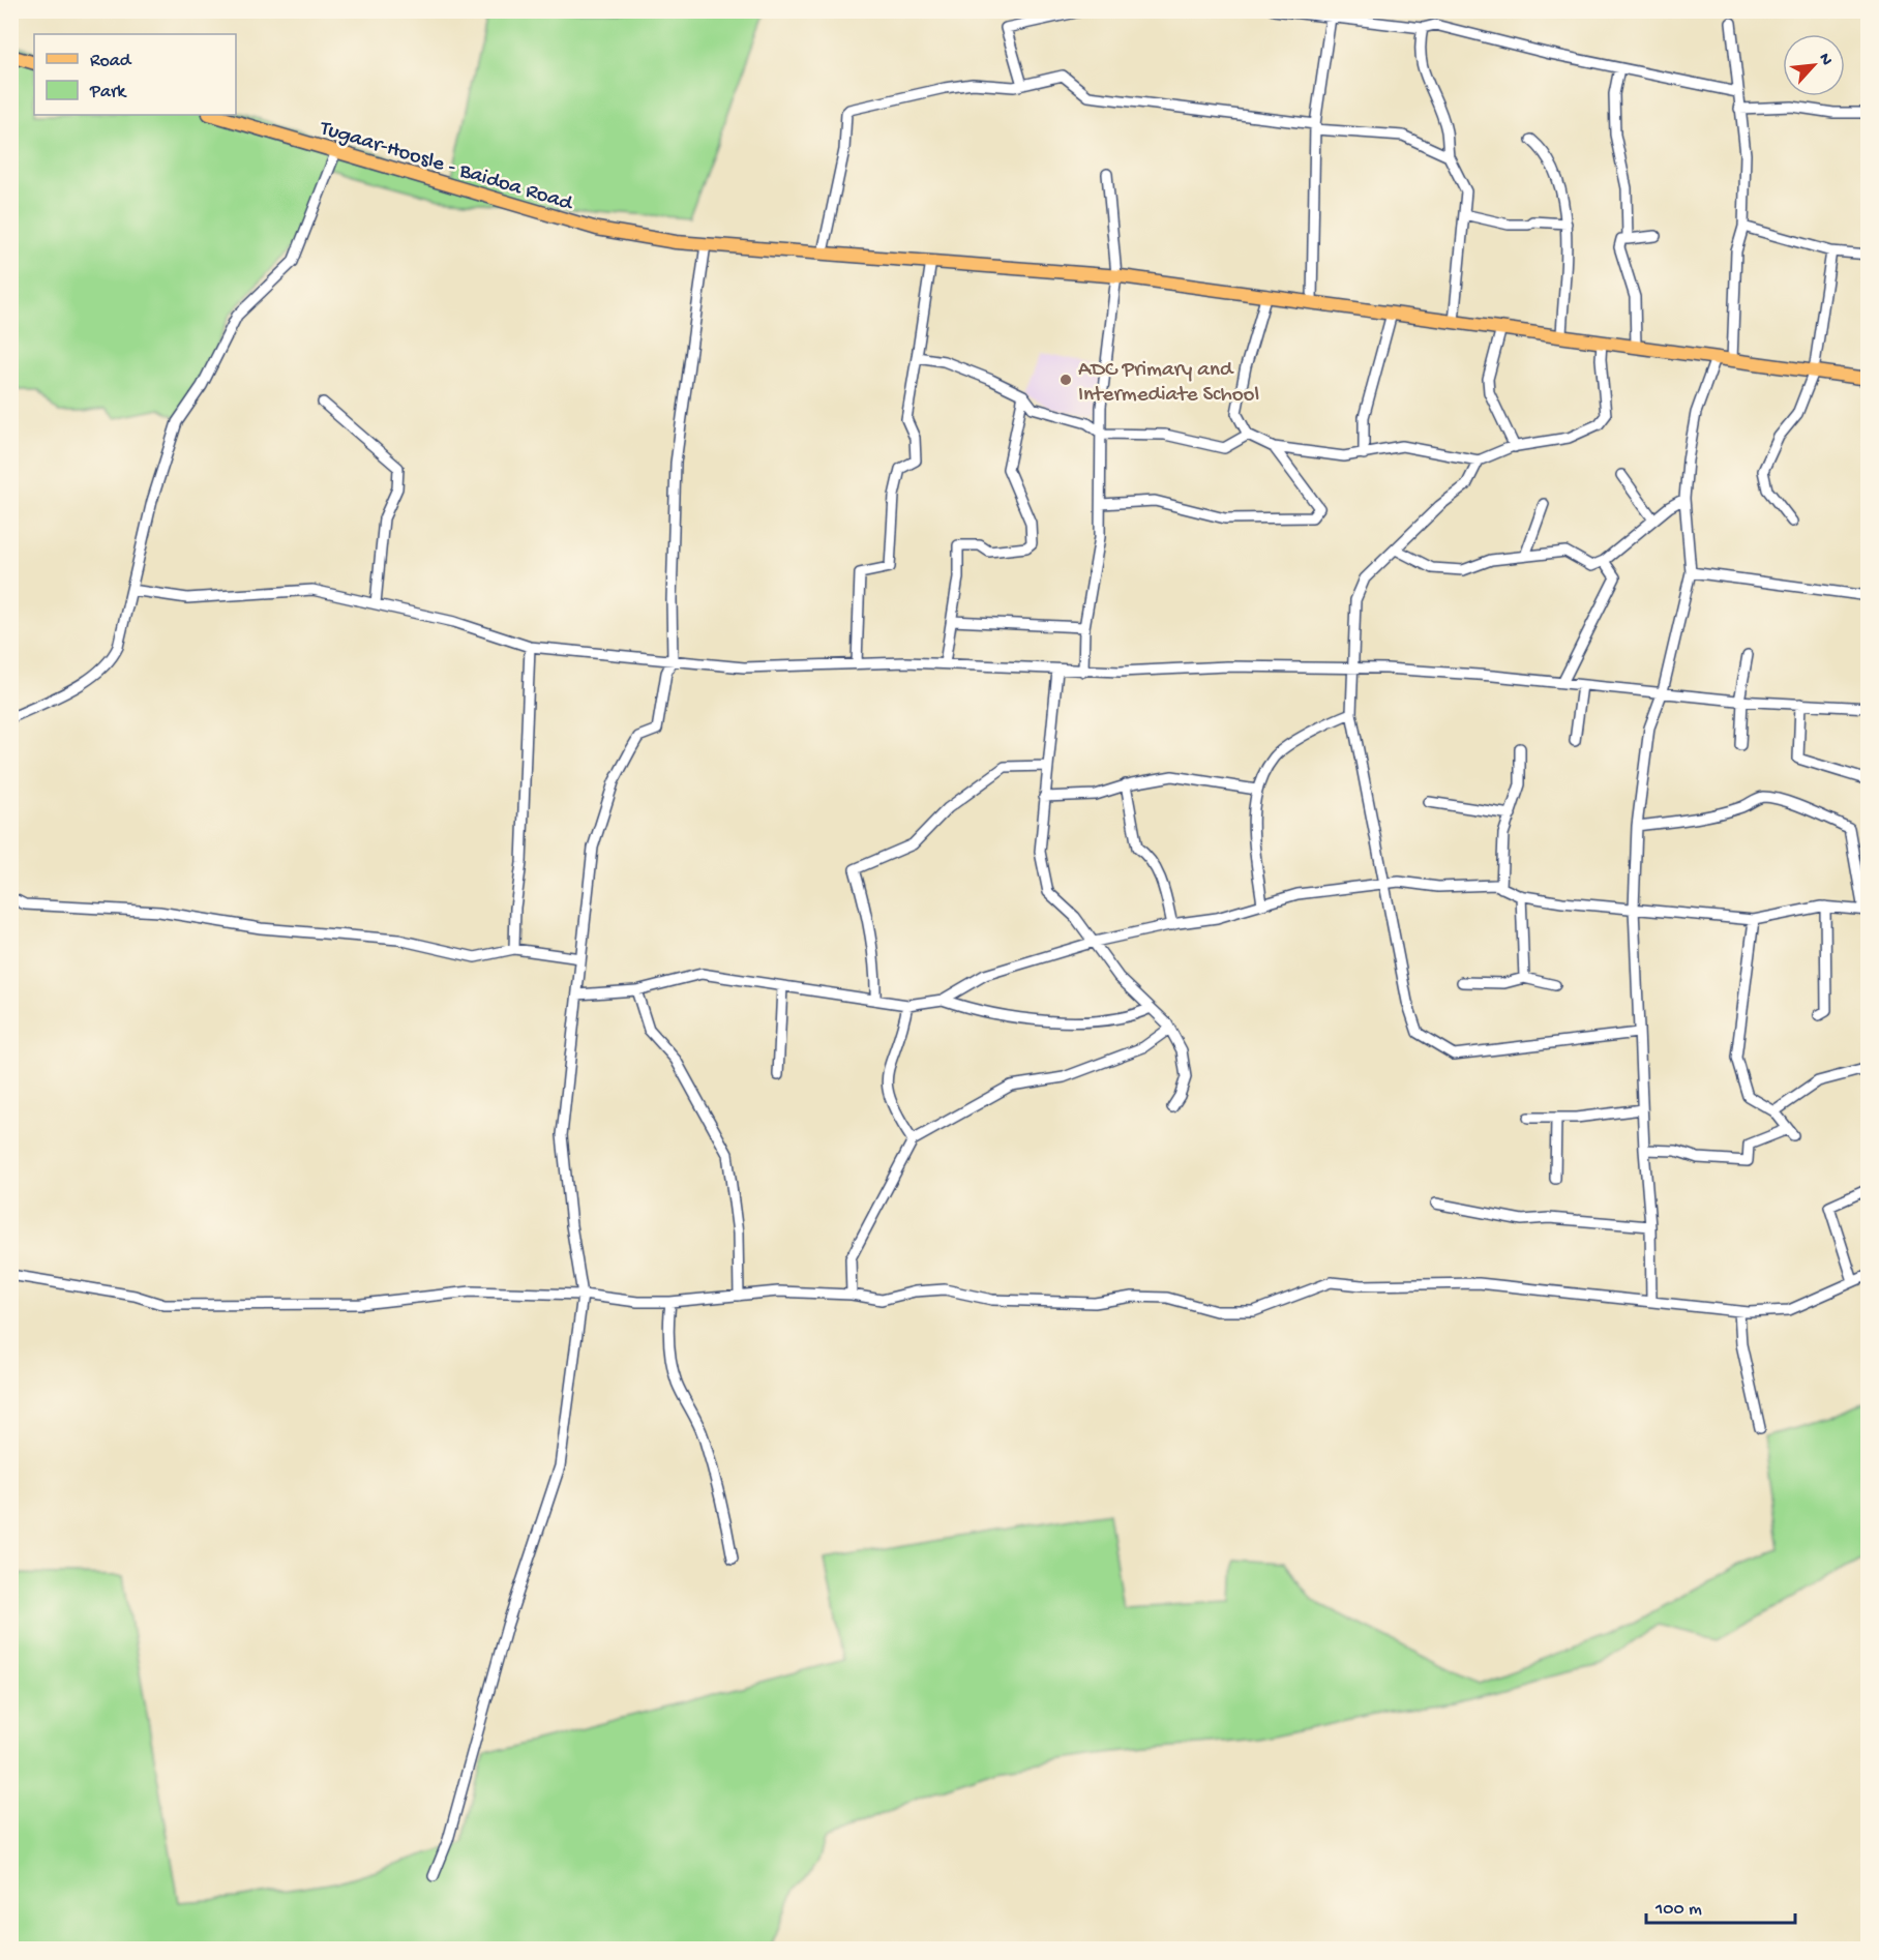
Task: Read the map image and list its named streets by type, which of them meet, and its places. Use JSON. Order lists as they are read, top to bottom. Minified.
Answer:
{"streets":{"main road":["Tugaar-Hoosle - Baidoa Road"]},"places":["ADC Primary and Intermediate School"],"legend":["Road","Park"],"scale_bar":"100 m","north":"top right"}
